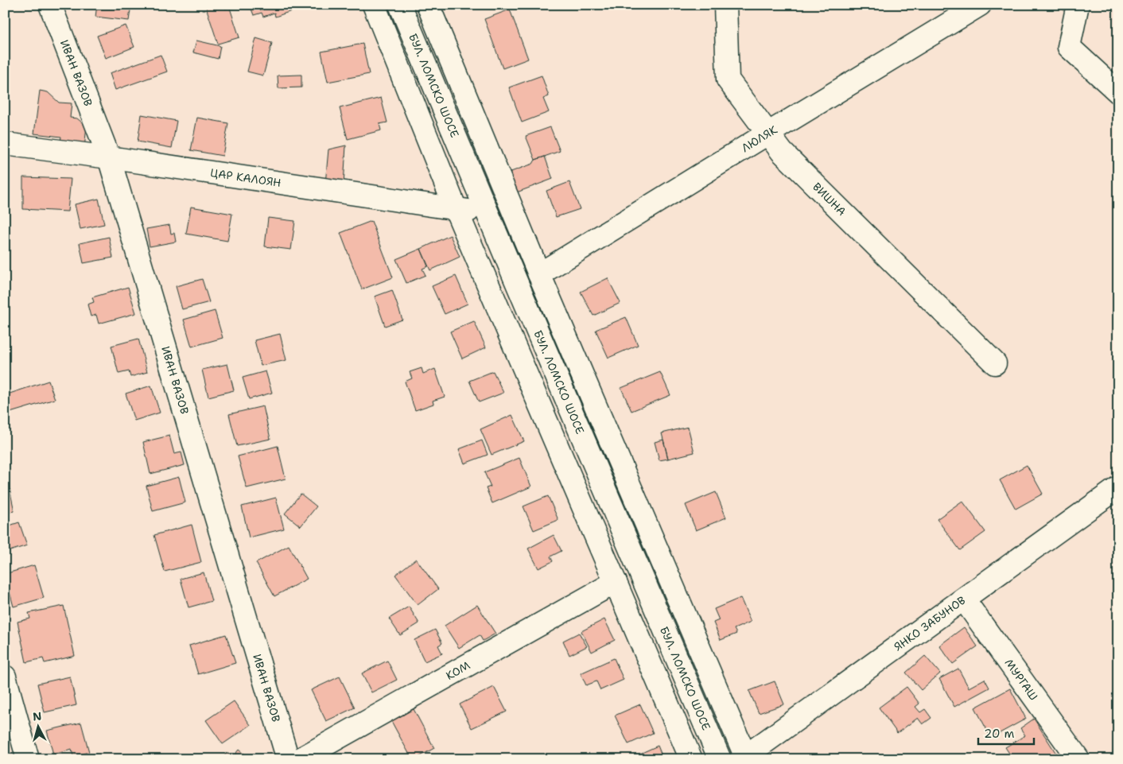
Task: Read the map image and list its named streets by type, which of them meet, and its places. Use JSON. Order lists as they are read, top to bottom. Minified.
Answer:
{"streets":{"street":["ИВАН ВАЗОВ","БУЛ. ЛОМСКО ШОСЕ","ЛЮЛЯК","ЦАР КАЛОЯН","ВИШНА","ЯНКО ЗАБУНОВ","КОМ","МУРГАШ"]},"crossings":[["ИВАН ВАЗОВ","ЦАР КАЛОЯН"],["БУЛ. ЛОМСКО ШОСЕ","ЦАР КАЛОЯН"],["ЛЮЛЯК","ВИШНА"],["ЯНКО ЗАБУНОВ","МУРГАШ"]],"scale_bar":"20 m","north":"top"}
